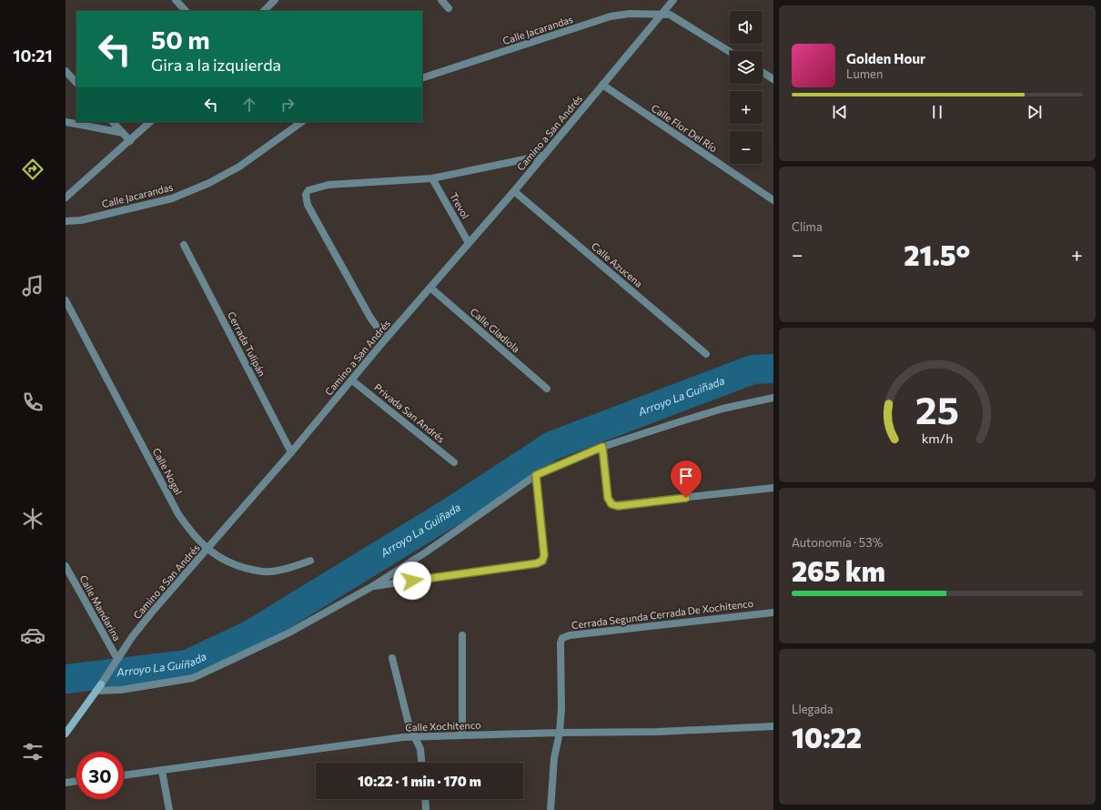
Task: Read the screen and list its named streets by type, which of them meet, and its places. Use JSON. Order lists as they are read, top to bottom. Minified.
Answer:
{"streets":{"main road":["Camino a San Andrés"],"street":["Calle Jacarandas","Calle Flor Del Río","Trevol","Calle Azucena","Calle Gladiola","Cerrada Tulipán","Privada San Andrés","Calle Nogal","Calle Mandarina","Cerrada Segunda Cerrada De Xochitenco","Calle Xochitenco"]},"crossings":[["Calle Jacarandas","Camino a San Andrés"],["Calle Flor Del Río","Camino a San Andrés"],["Camino a San Andrés","Trevol"],["Camino a San Andrés","Calle Azucena"],["Camino a San Andrés","Calle Gladiola"],["Camino a San Andrés","Cerrada Tulipán"],["Camino a San Andrés","Privada San Andrés"],["Camino a San Andrés","Calle Nogal"],["Camino a San Andrés","Calle Mandarina"],["Cerrada Segunda Cerrada De Xochitenco","Calle Xochitenco"]],"water":["Arroyo La Guiñada"],"page":{"tabs":"10:21","map_buttons":["+","−"],"turn":["50 m","Gira a la izquierda"],"song":["Golden Hour","Lumen"],"tile":["Clima",["Autonomía · 53%","265 km"],["Llegada","10:22"]],"heat":["−","21.5°","+"],"limit":"30","trip":"10:22 · 1 min · 170 m","gauge":["25","km/h"]}}
